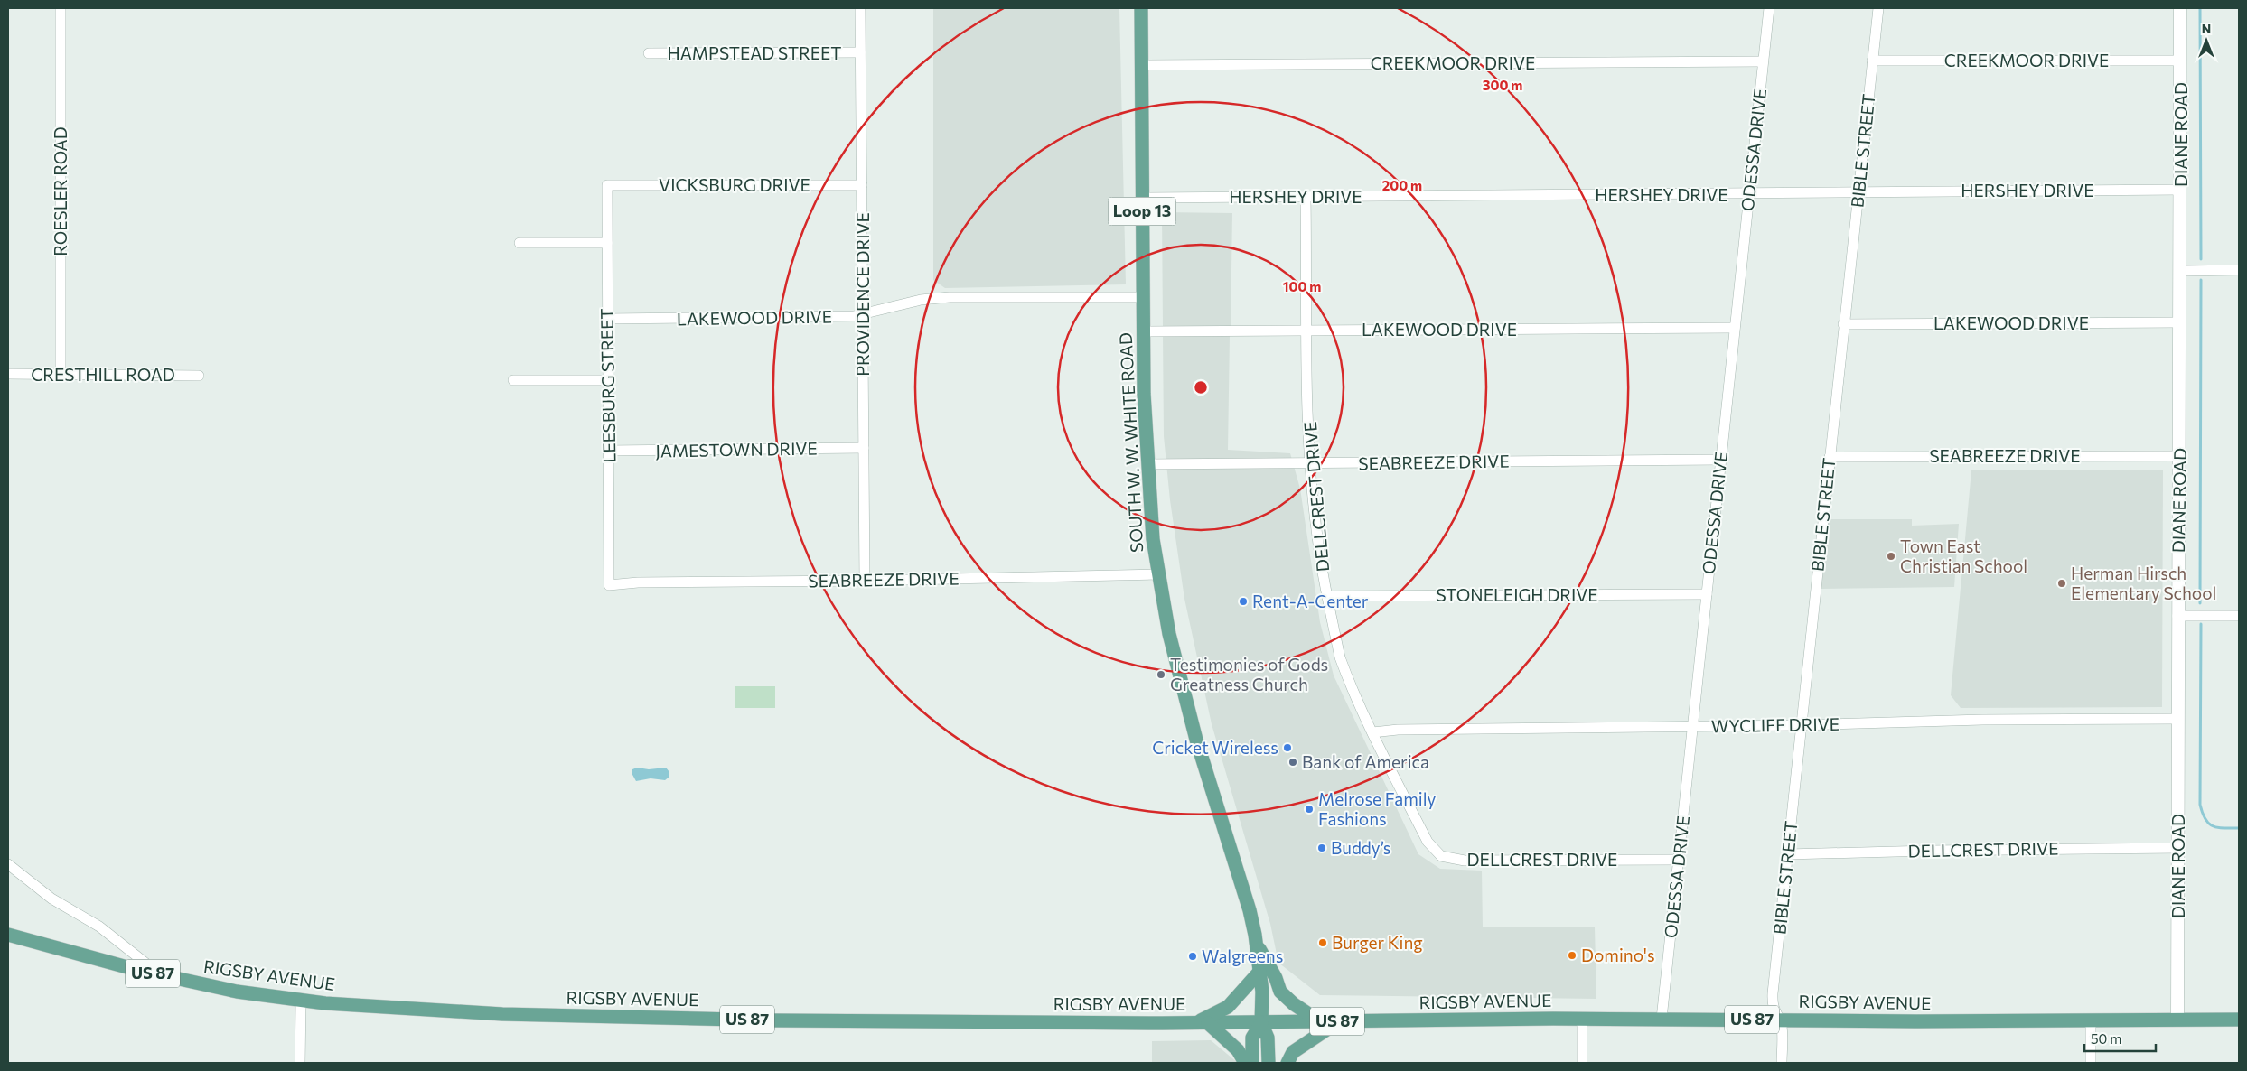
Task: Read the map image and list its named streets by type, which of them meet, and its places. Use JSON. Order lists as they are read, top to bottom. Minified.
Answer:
{"streets":{"main road":["Loop 13","SOUTH W. W. WHITE ROAD","US 87","RIGSBY AVENUE"],"street":["HAMPSTEAD STREET","CREEKMOOR DRIVE","DIANE ROAD","ODESSA DRIVE","BIBLE STREET","VICKSBURG DRIVE","HERSHEY DRIVE","ROESLER ROAD","PROVIDENCE DRIVE","LAKEWOOD DRIVE","CRESTHILL ROAD","LEESBURG STREET","JAMESTOWN DRIVE","SEABREEZE DRIVE","DELLCREST DRIVE","STONELEIGH DRIVE","WYCLIFF DRIVE"]},"crossings":[["HAMPSTEAD STREET","PROVIDENCE DRIVE"],["CREEKMOOR DRIVE","DIANE ROAD"],["CREEKMOOR DRIVE","ODESSA DRIVE"],["CREEKMOOR DRIVE","BIBLE STREET"],["CREEKMOOR DRIVE","SOUTH W. W. WHITE ROAD"],["DIANE ROAD","HERSHEY DRIVE"],["DIANE ROAD","LAKEWOOD DRIVE"],["DIANE ROAD","SEABREEZE DRIVE"],["DIANE ROAD","DELLCREST DRIVE"],["DIANE ROAD","WYCLIFF DRIVE"],["DIANE ROAD","RIGSBY AVENUE"],["ODESSA DRIVE","HERSHEY DRIVE"],["ODESSA DRIVE","LAKEWOOD DRIVE"],["ODESSA DRIVE","SEABREEZE DRIVE"],["ODESSA DRIVE","DELLCREST DRIVE"],["ODESSA DRIVE","STONELEIGH DRIVE"],["ODESSA DRIVE","WYCLIFF DRIVE"],["ODESSA DRIVE","RIGSBY AVENUE"],["BIBLE STREET","HERSHEY DRIVE"],["BIBLE STREET","LAKEWOOD DRIVE"],["BIBLE STREET","SEABREEZE DRIVE"],["BIBLE STREET","DELLCREST DRIVE"],["BIBLE STREET","WYCLIFF DRIVE"],["BIBLE STREET","RIGSBY AVENUE"],["VICKSBURG DRIVE","PROVIDENCE DRIVE"],["VICKSBURG DRIVE","LEESBURG STREET"],["HERSHEY DRIVE","SOUTH W. W. WHITE ROAD"],["HERSHEY DRIVE","DELLCREST DRIVE"],["ROESLER ROAD","CRESTHILL ROAD"],["PROVIDENCE DRIVE","LAKEWOOD DRIVE"],["PROVIDENCE DRIVE","JAMESTOWN DRIVE"],["PROVIDENCE DRIVE","SEABREEZE DRIVE"],["LAKEWOOD DRIVE","LEESBURG STREET"],["LAKEWOOD DRIVE","SOUTH W. W. WHITE ROAD"],["LAKEWOOD DRIVE","DELLCREST DRIVE"],["LEESBURG STREET","JAMESTOWN DRIVE"],["LEESBURG STREET","SEABREEZE DRIVE"],["SOUTH W. W. WHITE ROAD","SEABREEZE DRIVE"],["SOUTH W. W. WHITE ROAD","RIGSBY AVENUE"],["SEABREEZE DRIVE","DELLCREST DRIVE"],["DELLCREST DRIVE","STONELEIGH DRIVE"],["DELLCREST DRIVE","WYCLIFF DRIVE"]],"places":["Town East Christian School","Herman Hirsch Elementary School","Rent-A-Center","Testimonies of Gods Greatness Church","Cricket Wireless","Bank of America","Melrose Family Fashions","Buddy’s","Burger King","Domino's","Walgreens"],"scale_bar":"50 m","north":"top","rings":["300 m","200 m","100 m"]}
